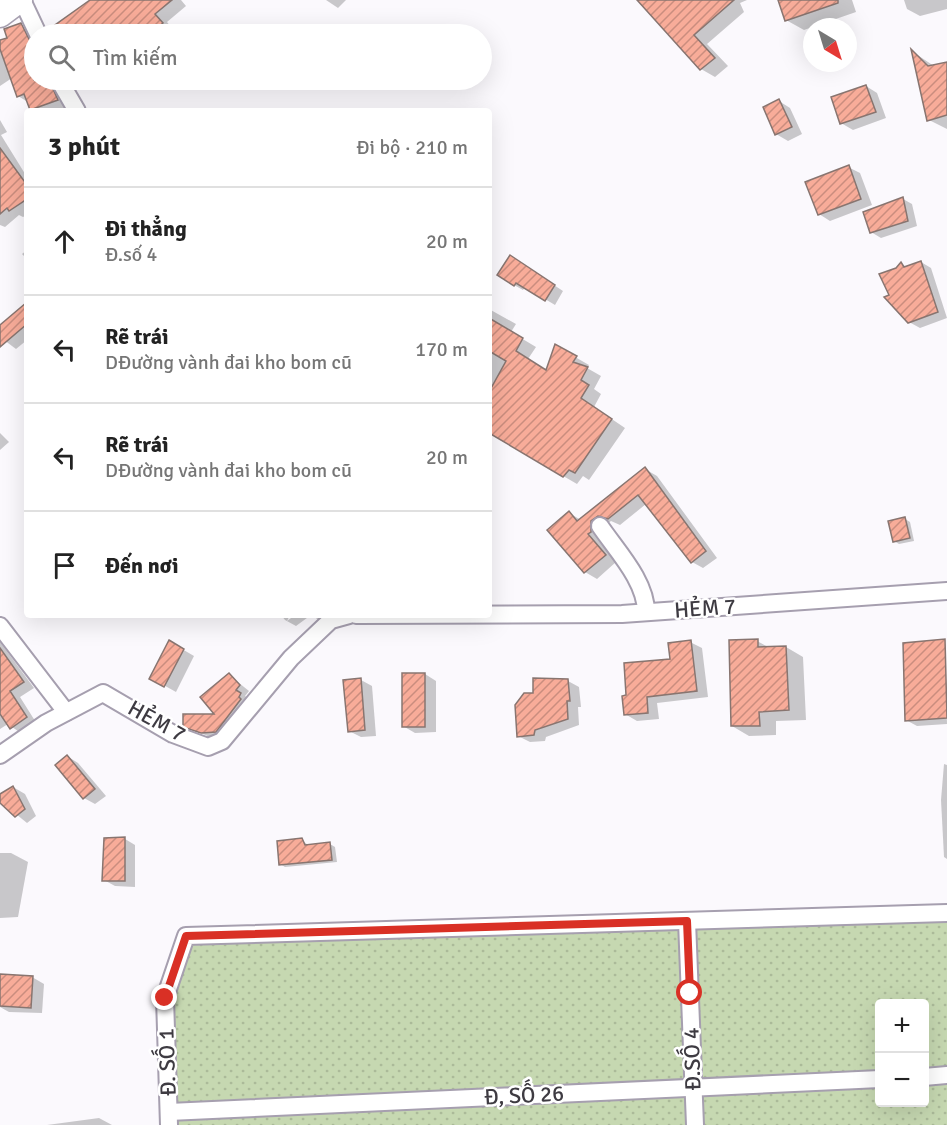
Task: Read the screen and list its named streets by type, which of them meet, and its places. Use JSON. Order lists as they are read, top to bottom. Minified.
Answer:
{"streets":{"street":["HẺM 7","Đ.SỐ 4","Đ. SỐ 1","Đ, SỐ 26"]},"crossings":[["Đ.SỐ 4","Đ, SỐ 26"],["Đ. SỐ 1","Đ, SỐ 26"]],"north":"bottom right","page":{"search":"Tìm kiếm","heading":["3 phút","Đi bộ · 210 m"],"list":[["Đi thẳng","Đ.số 4","20 m"],["Rẽ trái","DĐường vành đai kho bom cũ","170 m"],["Rẽ trái","DĐường vành đai kho bom cũ","20 m"],"Đến nơi"],"map_buttons":["+","−"]}}
